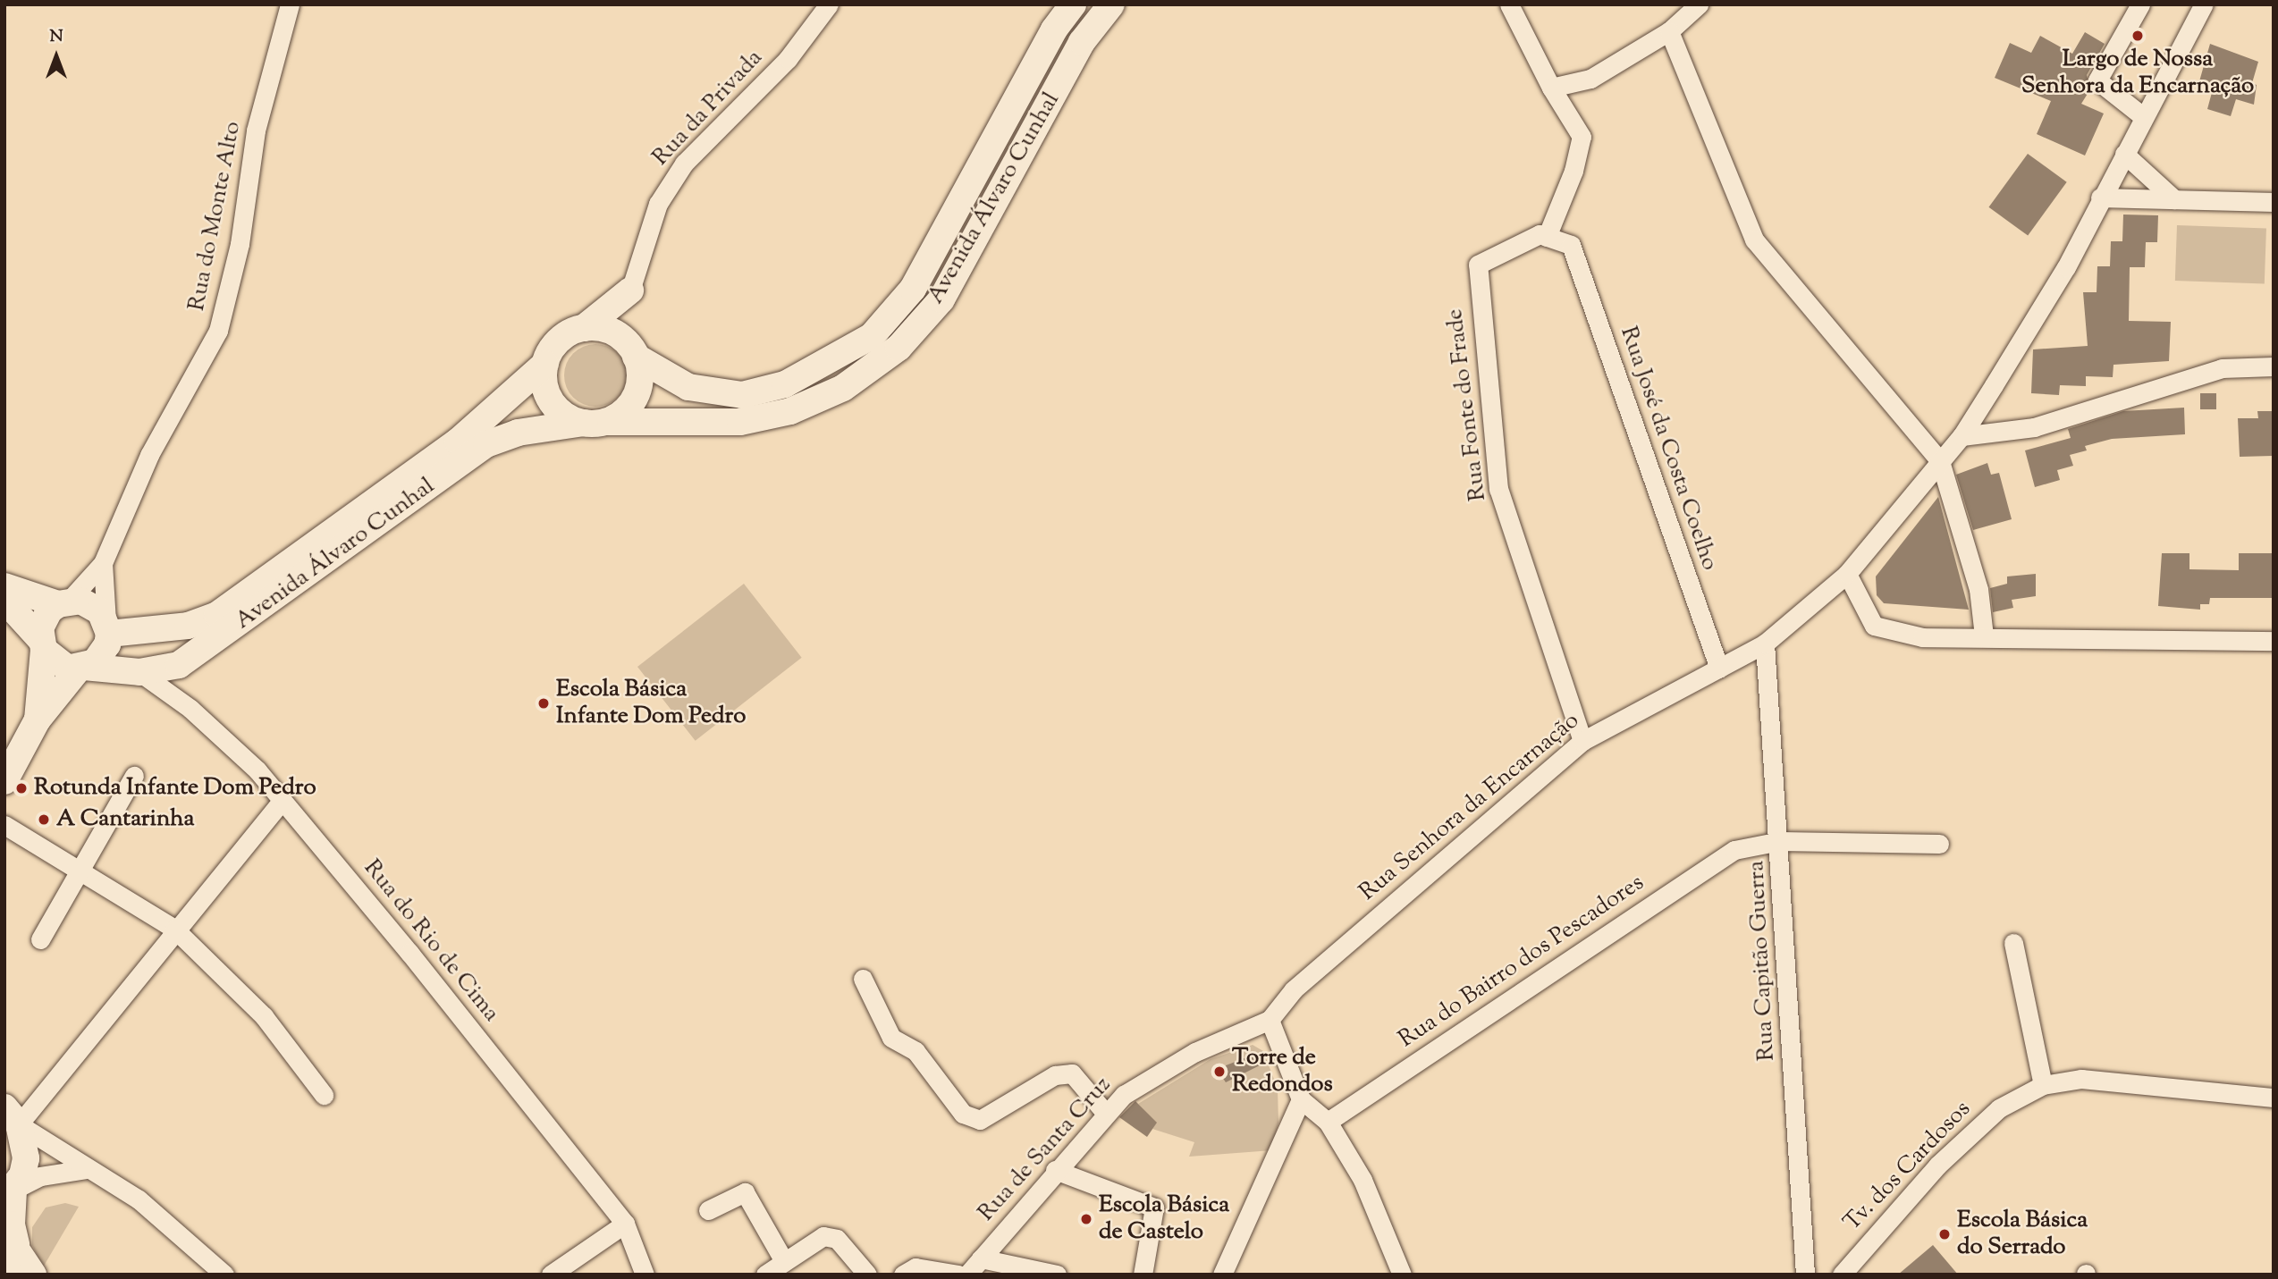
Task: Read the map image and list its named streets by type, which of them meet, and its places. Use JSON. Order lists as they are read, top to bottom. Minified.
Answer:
{"streets":{"main road":["Avenida Álvaro Cunhal"],"street":["Rua da Privada","Rua do Monte Alto","Rua Fonte do Frade","Rua José da Costa Coelho","Rua Senhora da Encarnação","Rua do Rio de Cima","Rua Capitão Guerra","Rua do Bairro dos Pescadores","Rua de Santa Cruz","Tv. dos Cardosos"]},"crossings":[["Avenida Álvaro Cunhal","Rua do Rio de Cima"],["Rua Fonte do Frade","Rua José da Costa Coelho"],["Rua Fonte do Frade","Rua Senhora da Encarnação"],["Rua José da Costa Coelho","Rua Senhora da Encarnação"],["Rua Senhora da Encarnação","Rua Capitão Guerra"],["Rua Senhora da Encarnação","Rua de Santa Cruz"],["Rua Capitão Guerra","Rua do Bairro dos Pescadores"]],"places":["Largo de Nossa Senhora da Encarnação","Escola Básica Infante Dom Pedro","Rotunda Infante Dom Pedro","A Cantarinha","Torre de Redondos","Escola Básica de Castelo","Escola Básica do Serrado"],"north":"top"}
